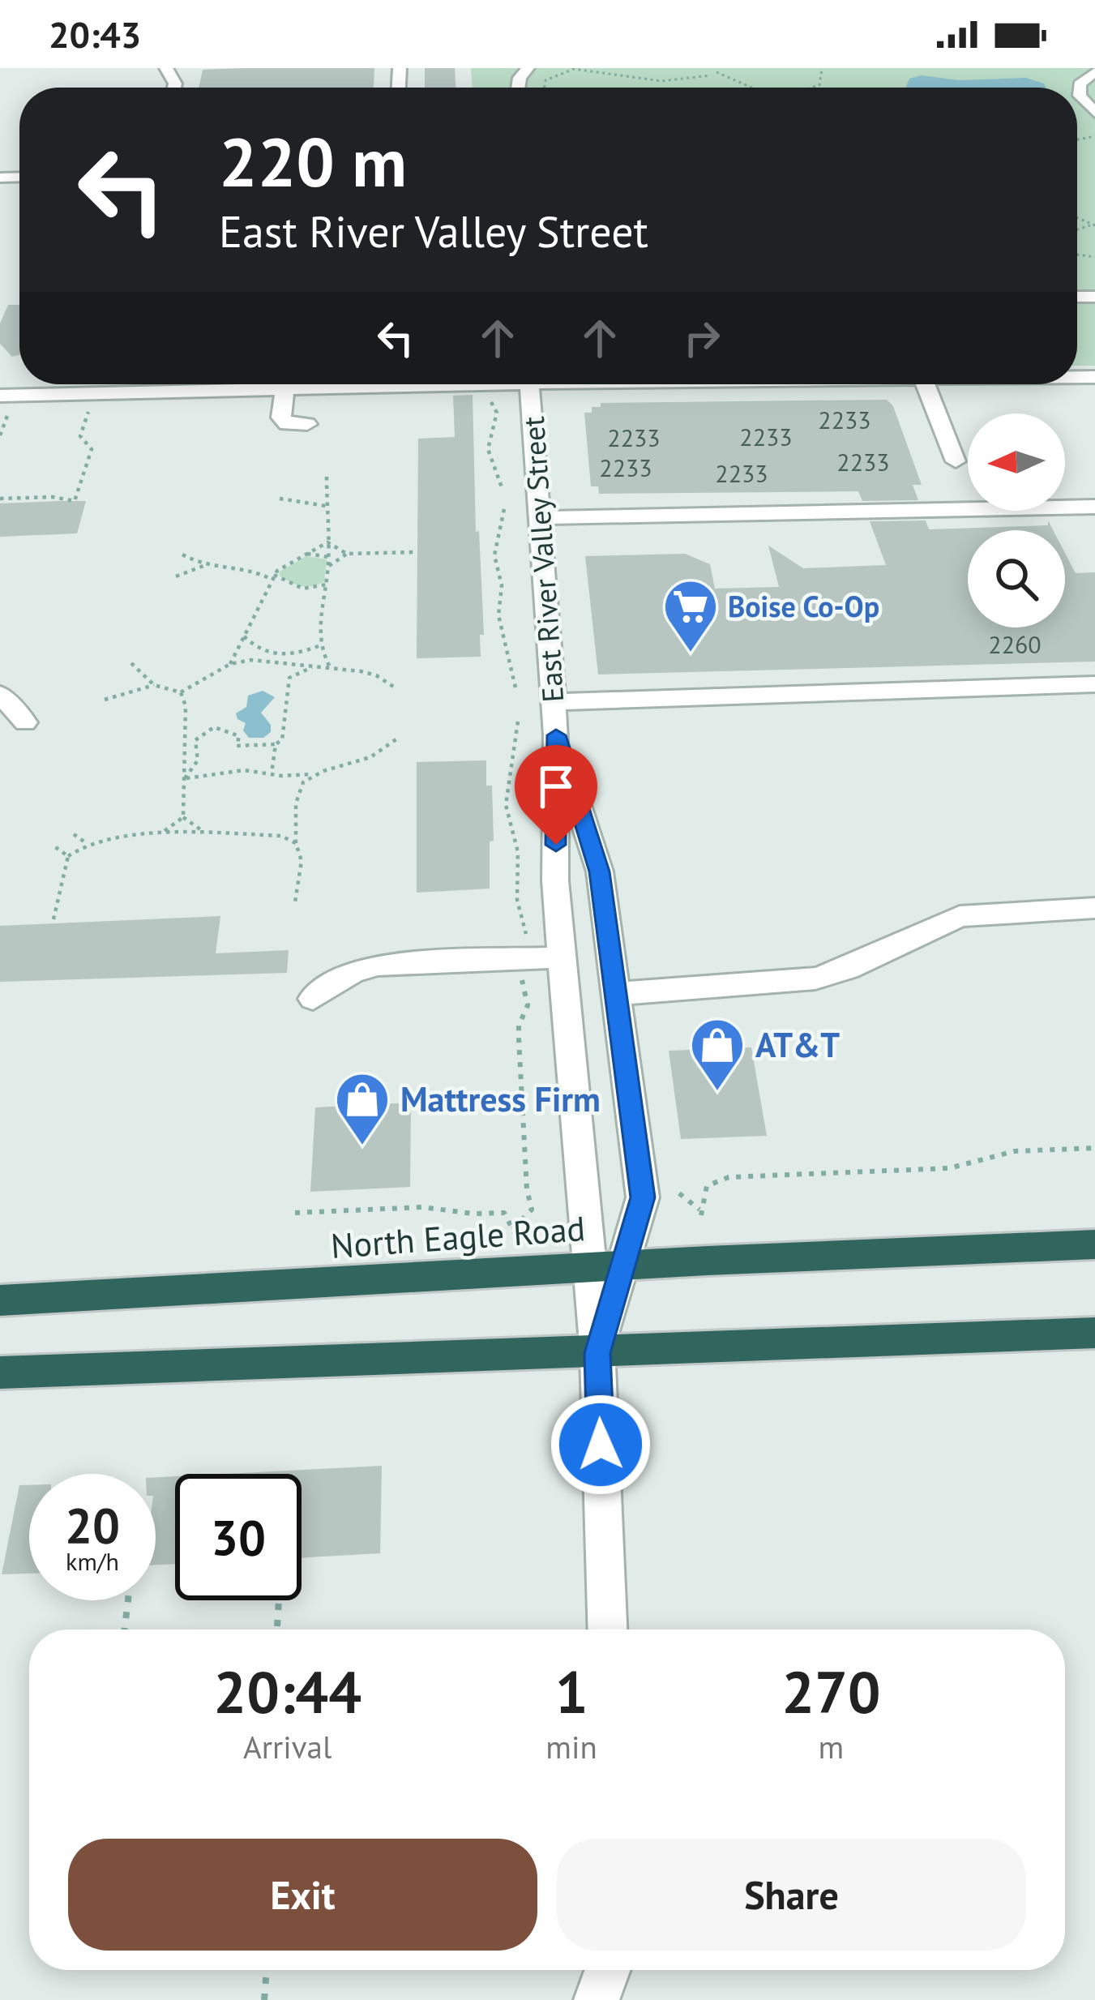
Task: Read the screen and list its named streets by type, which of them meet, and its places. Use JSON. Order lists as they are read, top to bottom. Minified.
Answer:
{"streets":{"highway":["North Eagle Road"],"street":["East River Valley Street"]},"crossings":[["East River Valley Street","North Eagle Road"]],"places":{"supermarket":["Boise Co-Op"],"shop":["AT&T","Mattress Firm"]},"house_numbers":["2233","2233","2233","2233","2233","2233","2260"],"north":"left","page":{"status":"20:43","turn":["220 m","East River Valley Street"],"speed":"20 km/h","limit":"30","eta":["20:44","Arrival","1","min","270","m"],"buttons":["Exit","Share"]}}
